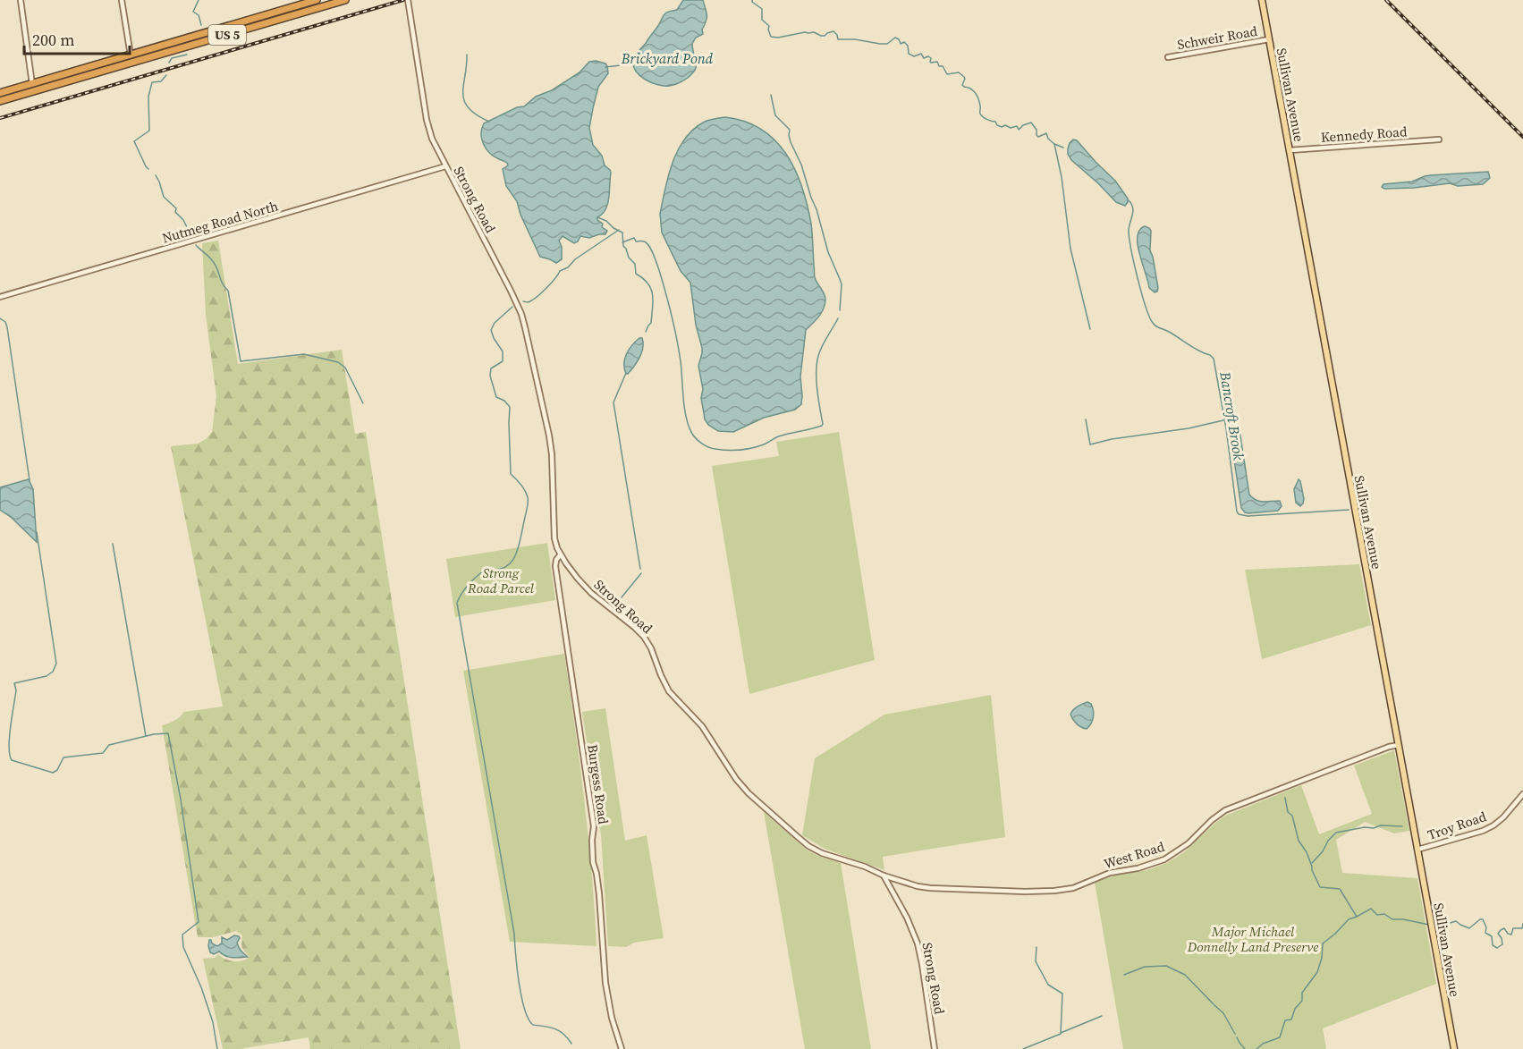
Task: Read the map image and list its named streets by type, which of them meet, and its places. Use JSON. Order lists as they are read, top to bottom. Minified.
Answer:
{"streets":{"highway":["US 5"],"main road":["Sullivan Avenue"],"street":["Schweir Road","Kennedy Road","Strong Road","Nutmeg Road North","Burgess Road","Troy Road","West Road"]},"crossings":[["Schweir Road","Sullivan Avenue"],["Sullivan Avenue","Kennedy Road"],["Sullivan Avenue","Troy Road"],["Sullivan Avenue","West Road"],["Strong Road","Nutmeg Road North"],["Strong Road","Burgess Road"],["Strong Road","West Road"]],"water":["Brickyard Pond","Bancroft Brook"],"parks":["Strong Road Parcel","Major Michael Donnelly Land Preserve"],"scale_bar":"200 m"}
